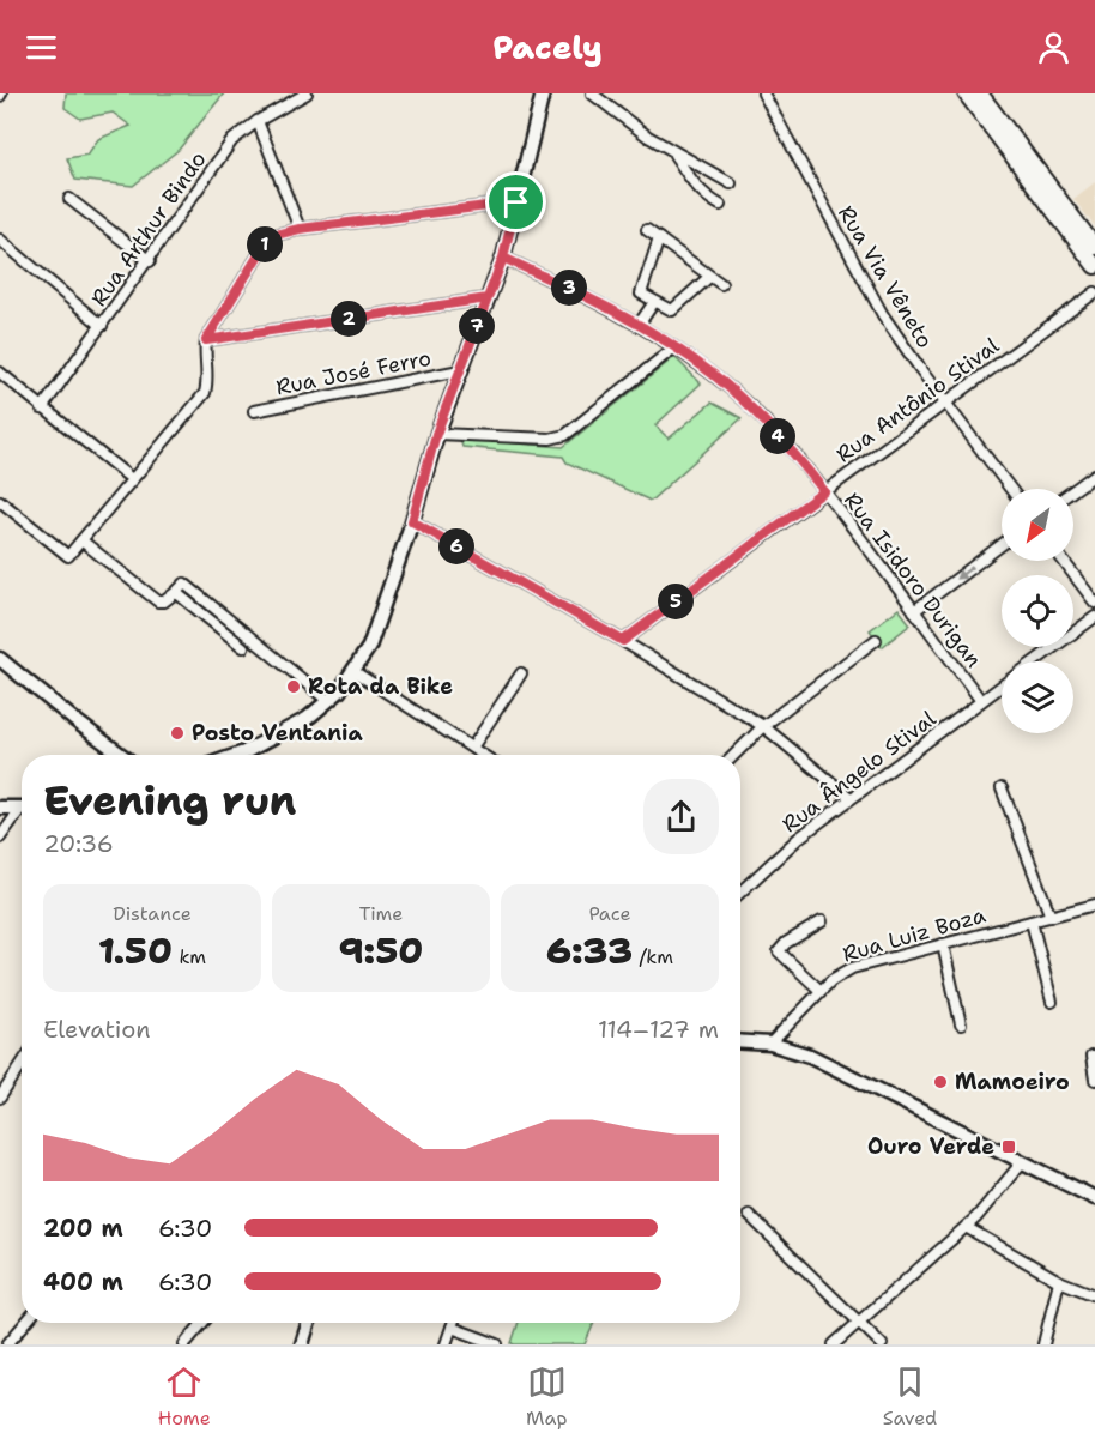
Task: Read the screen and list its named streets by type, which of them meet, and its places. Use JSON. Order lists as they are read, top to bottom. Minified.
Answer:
{"streets":{"street":["Rua Arthur Bindo","Rua Via Vêneto","Rua José Ferro","Rua Antônio Stival","Rua Isidoro Durigan","Rua Ângelo Stival","Rua Luiz Boza"]},"crossings":[["Rua Via Vêneto","Rua Antônio Stival"],["Rua Antônio Stival","Rua Isidoro Durigan"],["Rua Isidoro Durigan","Rua Ângelo Stival"]],"places":{"other":["Rota da Bike","Posto Ventania","Mamoeiro"],"transit":["Ouro Verde"]},"north":"bottom left","page":{"header":"Pacely","pins":["1","3","2","7","4","6","5"],"heading":["Evening run","20:36"],"stats":[["Distance","1.50 km"],["Time","9:50"],["Pace","6:33 /km"]],"chart":["Elevation","114–127 m"],"list":[{"name":"200 m","note":"6:30"},{"name":"400 m","note":"6:30"}],"tabs":["Home","Map","Saved"]}}
